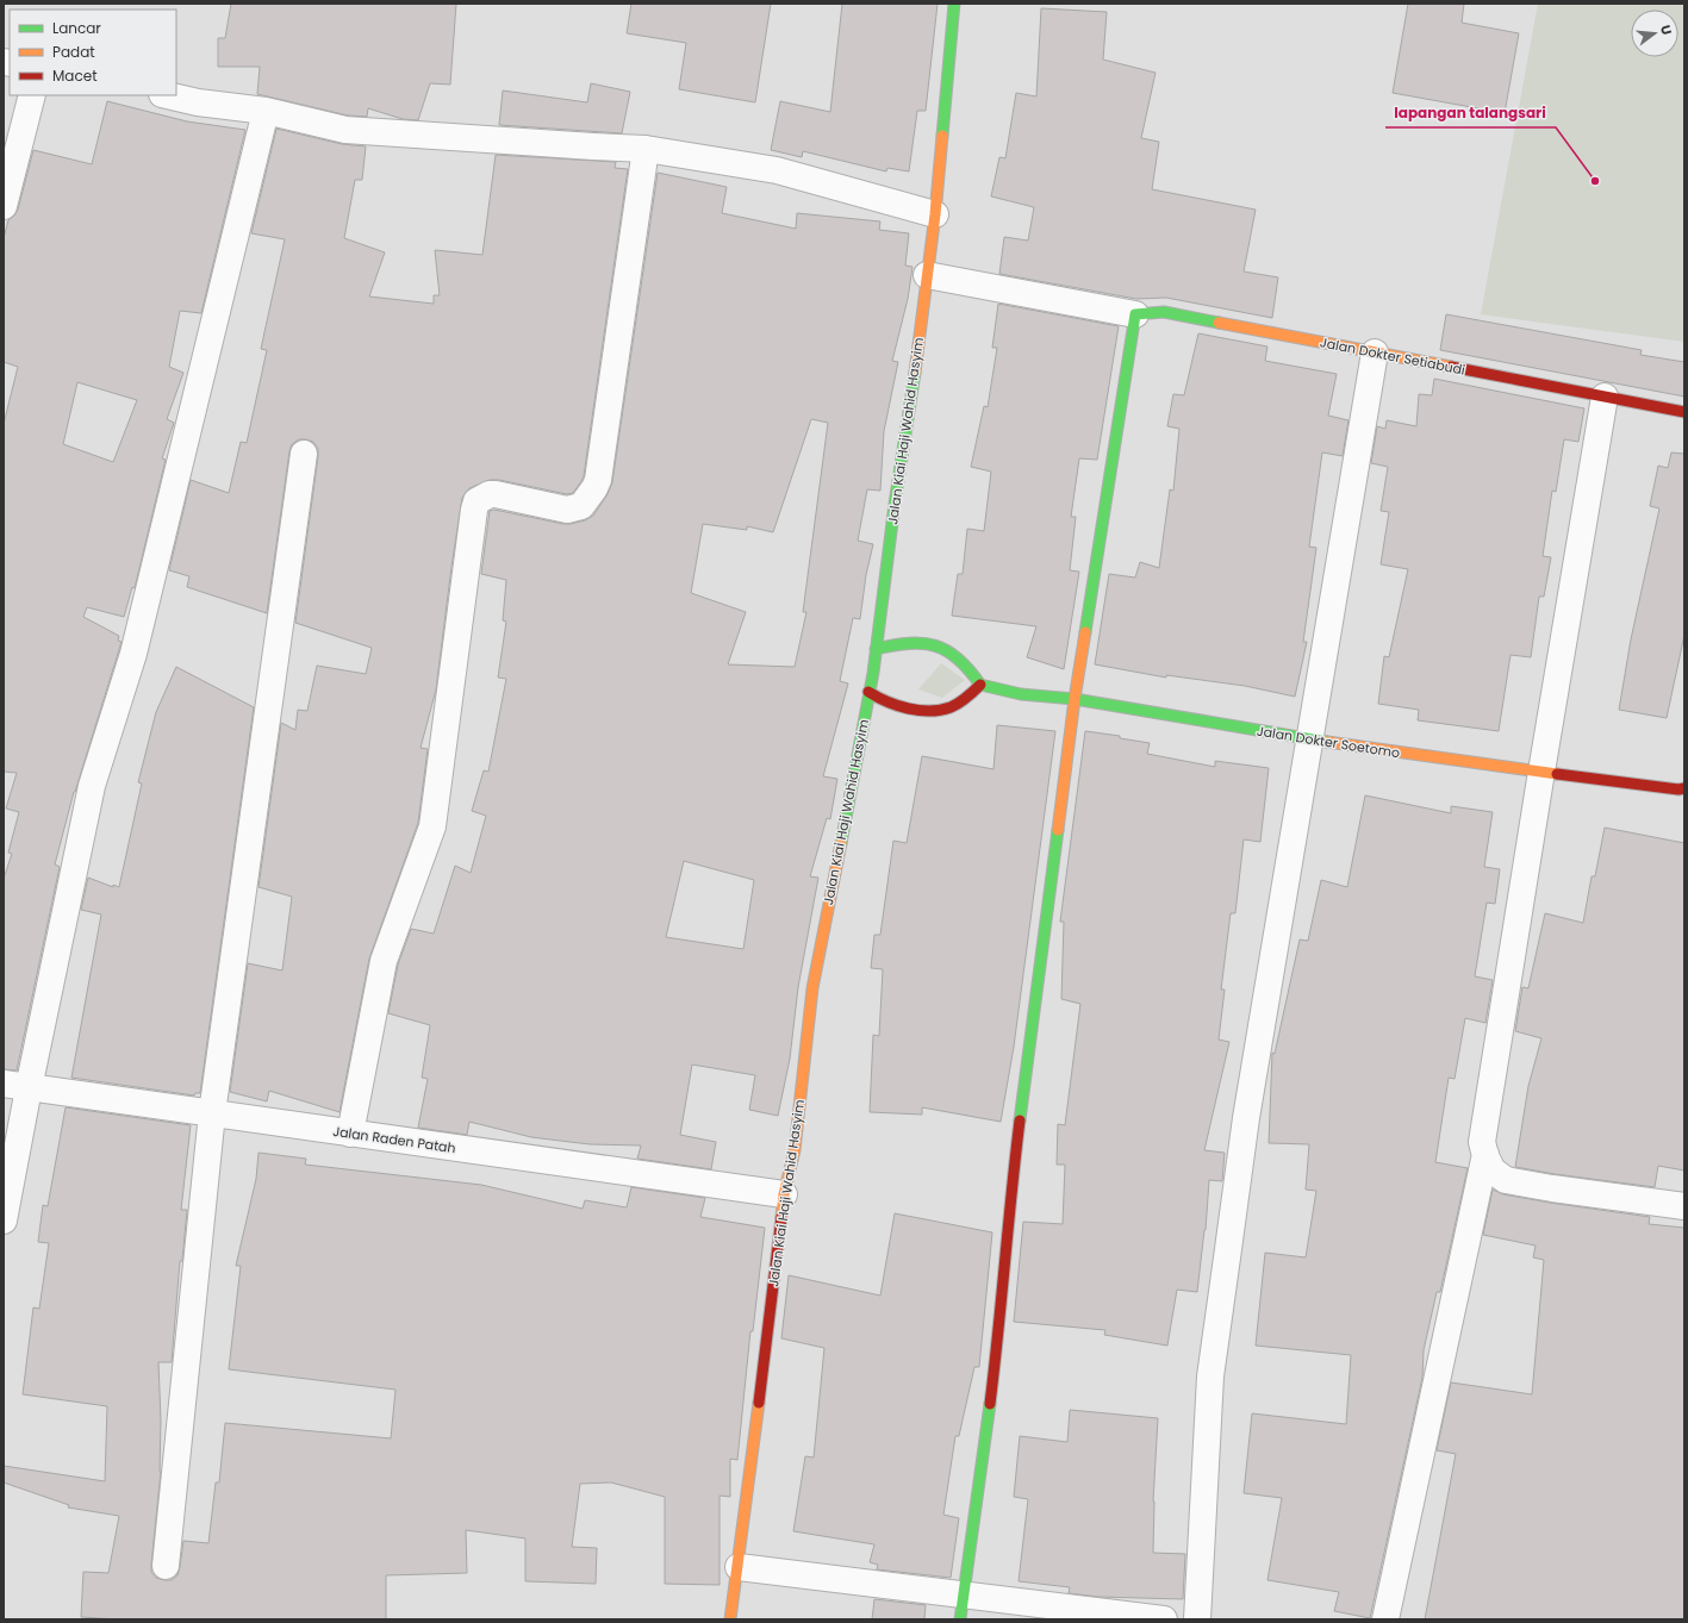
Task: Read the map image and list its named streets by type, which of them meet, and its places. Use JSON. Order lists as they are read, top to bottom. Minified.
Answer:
{"streets":{"street":["Jalan Dokter Setiabudi","Jalan Kiai Haji Wahid Hasyim","Jalan Dokter Soetomo","Jalan Raden Patah"]},"crossings":[["Jalan Kiai Haji Wahid Hasyim","Jalan Raden Patah"]],"places":["lapangan talangsari"],"legend":["Lancar","Padat","Macet"],"north":"right"}
